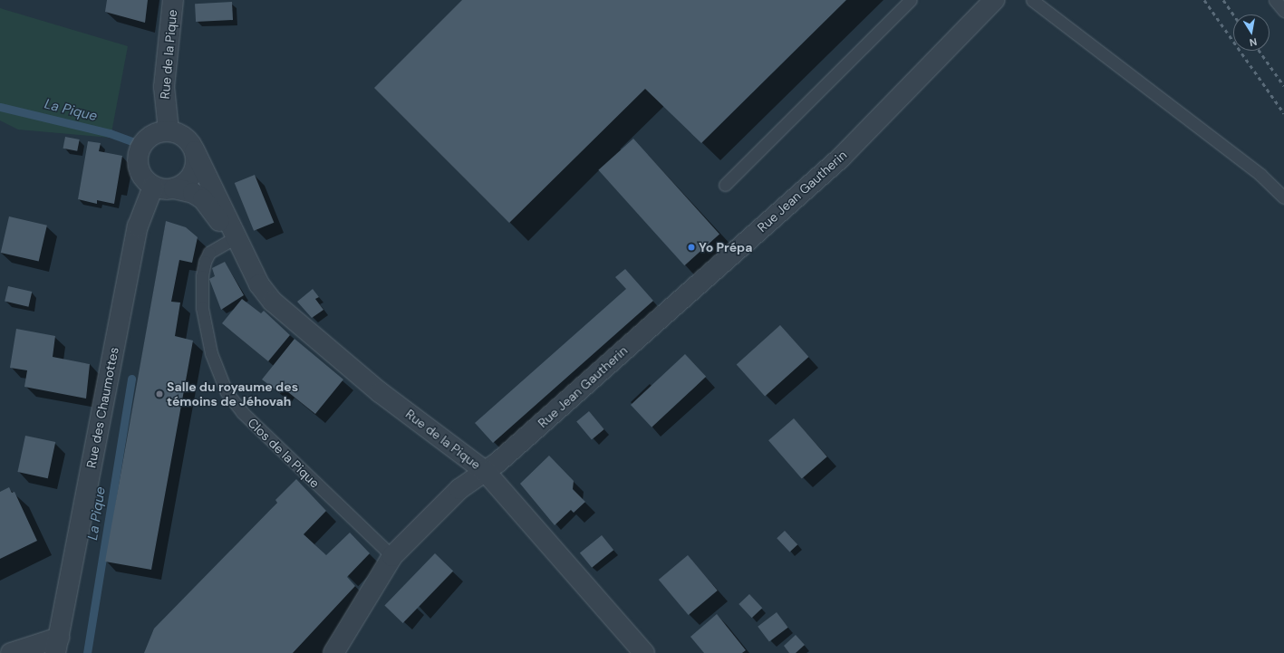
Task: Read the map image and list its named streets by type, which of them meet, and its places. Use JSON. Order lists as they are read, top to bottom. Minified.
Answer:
{"streets":{"street":["Rue de la Pique","Rue Jean Gautherin","Rue des Chaumottes"],"lane":["Clos de la Pique"]},"crossings":[["Rue de la Pique","Rue Jean Gautherin"],["Rue de la Pique","Rue des Chaumottes"],["Rue de la Pique","Clos de la Pique"],["Rue Jean Gautherin","Clos de la Pique"]],"water":["La Pique"],"places":["Yo Prépa","Salle du royaume des témoins de Jéhovah"],"north":"bottom"}
